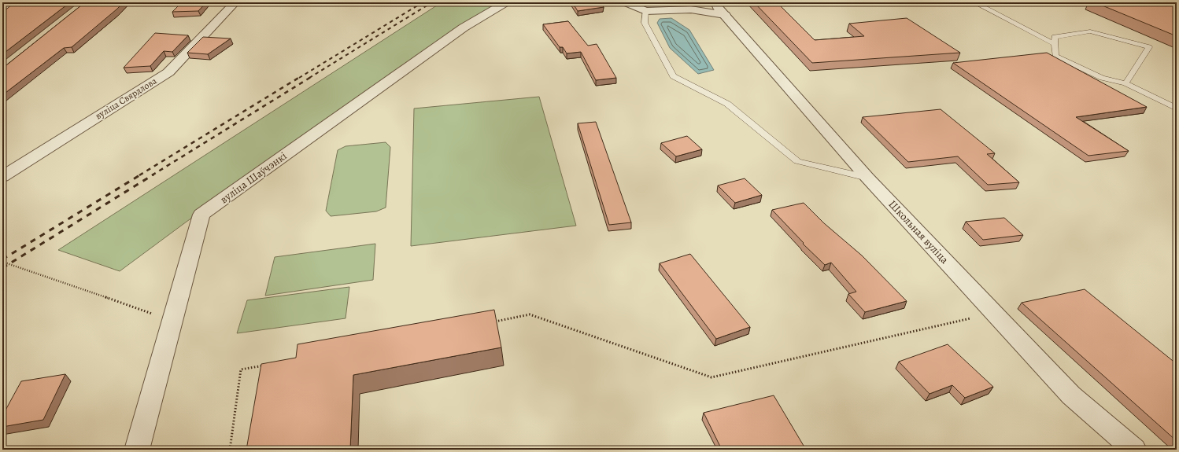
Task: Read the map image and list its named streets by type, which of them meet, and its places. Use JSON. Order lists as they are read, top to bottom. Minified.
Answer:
{"streets":{"street":["вуліца Свярдлова","вуліца Шаўчэнкі","Школьная вуліца"]}}
